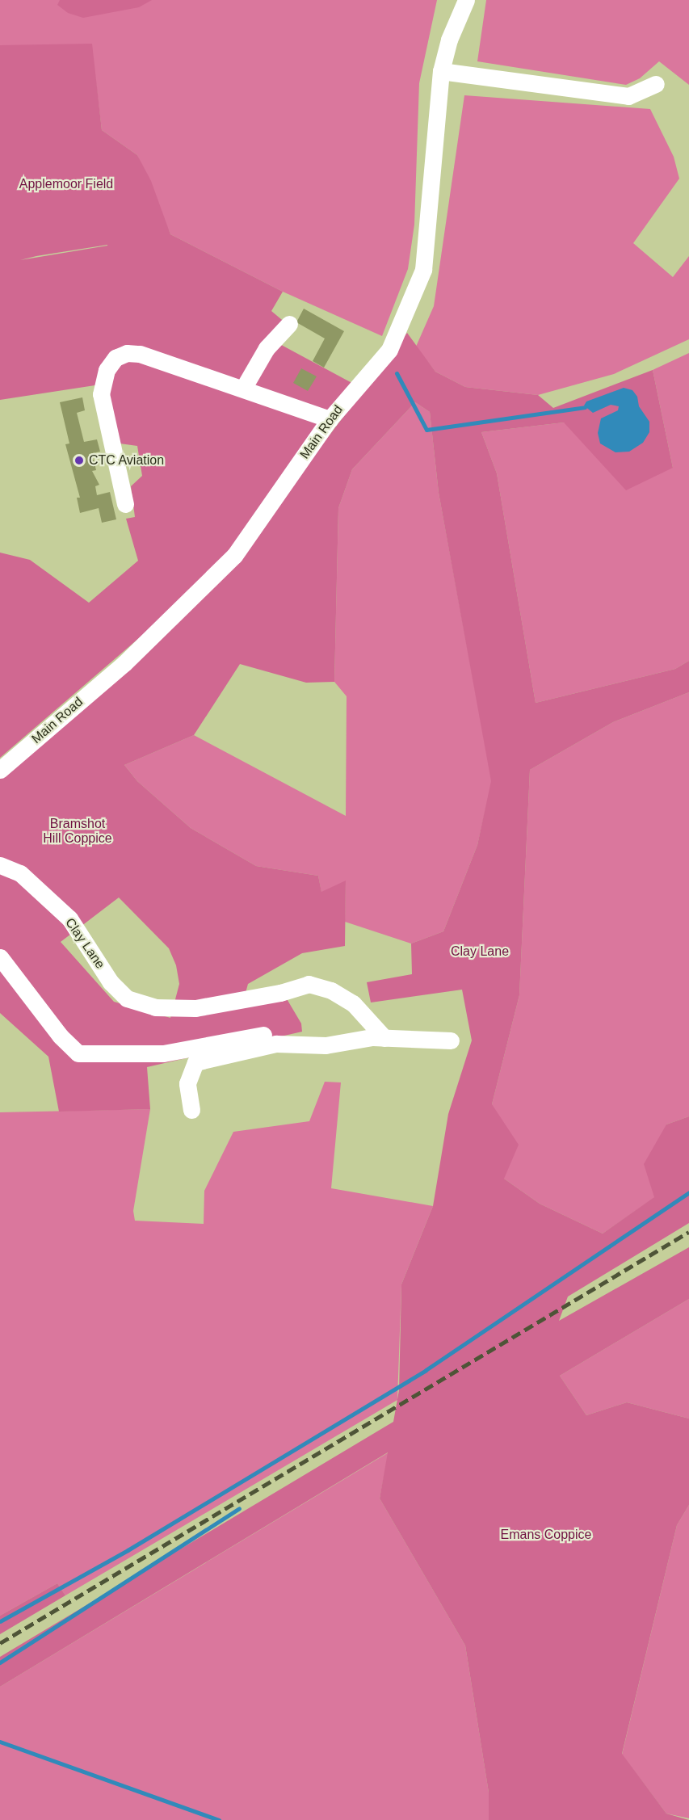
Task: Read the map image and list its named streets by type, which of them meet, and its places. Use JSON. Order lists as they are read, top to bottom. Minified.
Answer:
{"streets":{"street":["Main Road","Clay Lane"]},"parks":["Applemoor Field","Bramshot Hill Coppice","Clay Lane","Emans Coppice"],"places":["CTC Aviation"]}
